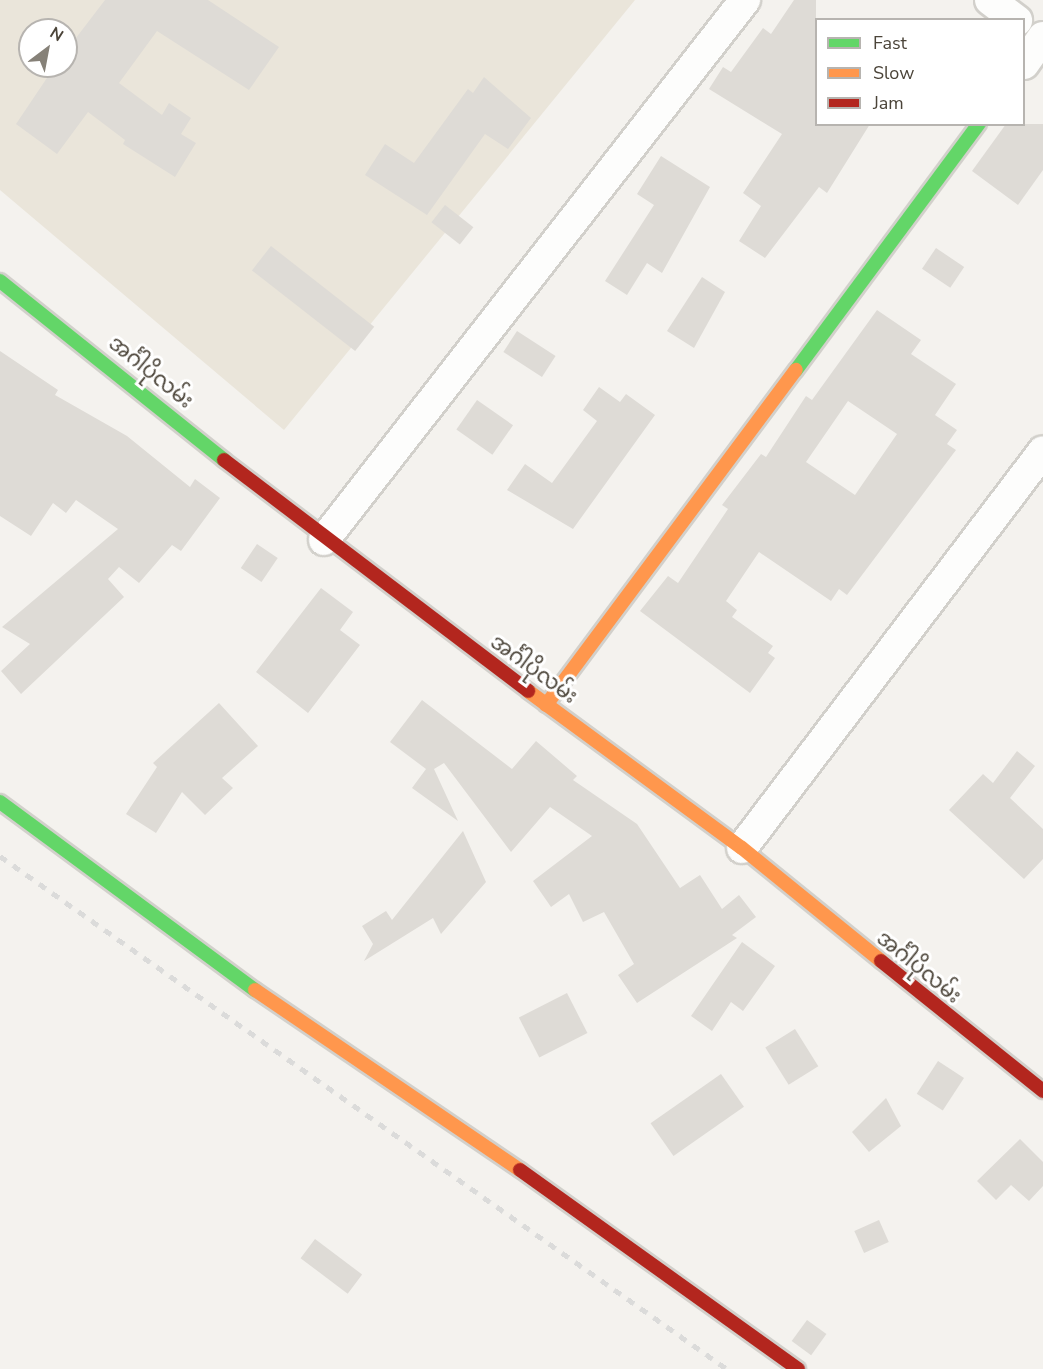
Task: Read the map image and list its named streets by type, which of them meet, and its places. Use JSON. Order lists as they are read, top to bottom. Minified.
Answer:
{"streets":{"street":["အင်္ဂါပိုလမ်း"]},"legend":["Fast","Slow","Jam"],"north":"top right"}
